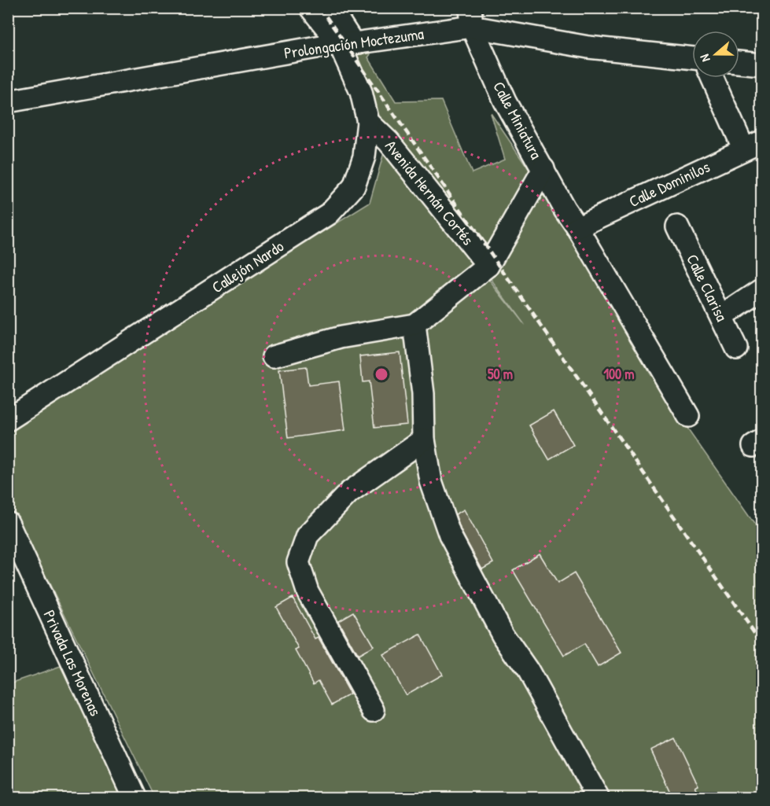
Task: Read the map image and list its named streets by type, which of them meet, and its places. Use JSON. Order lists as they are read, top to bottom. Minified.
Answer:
{"streets":{"street":["Prolongación Moctezuma","Calle Miniatura","Calle Dominilos","Avenida Hernán Cortés","Callejón Nardo","Calle Clarisa","Privada Las Morenas"]},"crossings":[["Prolongación Moctezuma","Calle Miniatura"],["Prolongación Moctezuma","Callejón Nardo"],["Calle Miniatura","Calle Dominilos"],["Avenida Hernán Cortés","Callejón Nardo"]],"north":"left","rings":["50 m","100 m"]}
